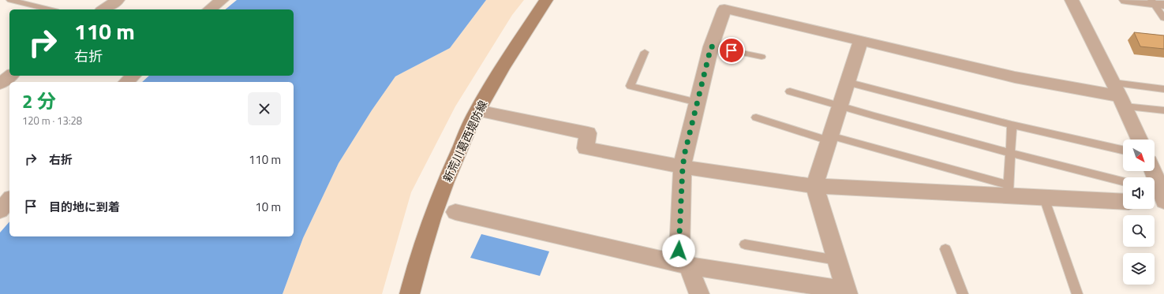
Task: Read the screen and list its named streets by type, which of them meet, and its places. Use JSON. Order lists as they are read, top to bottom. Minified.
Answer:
{"streets":{"main road":["新荒川葛西堤防線"]},"north":"bottom right","page":{"turn":["110 m","右折"],"heading":["2 分","120 m · 13:28"],"list":[{"name":"右折","value":"110 m"},{"name":"目的地に到着","value":"10 m"}]}}
